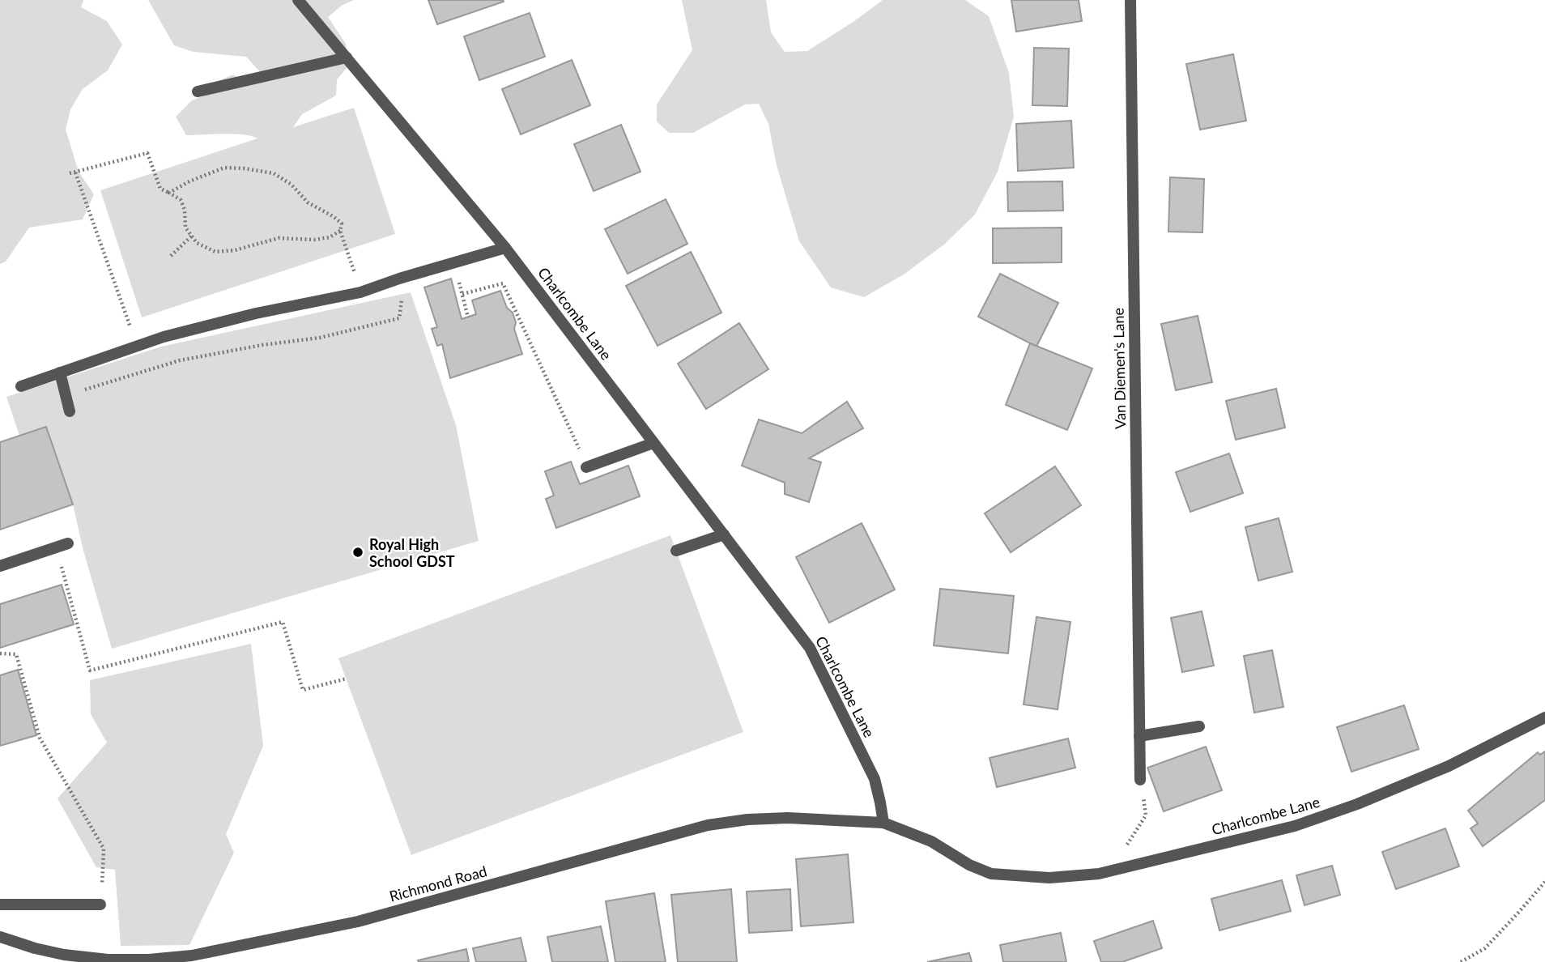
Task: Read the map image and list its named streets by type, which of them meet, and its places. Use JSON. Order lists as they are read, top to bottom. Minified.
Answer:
{"streets":{"street":["Charlcombe Lane","Van Diemen's Lane","Richmond Road"]},"crossings":[["Charlcombe Lane","Richmond Road"]],"places":["Royal High School GDST"]}
